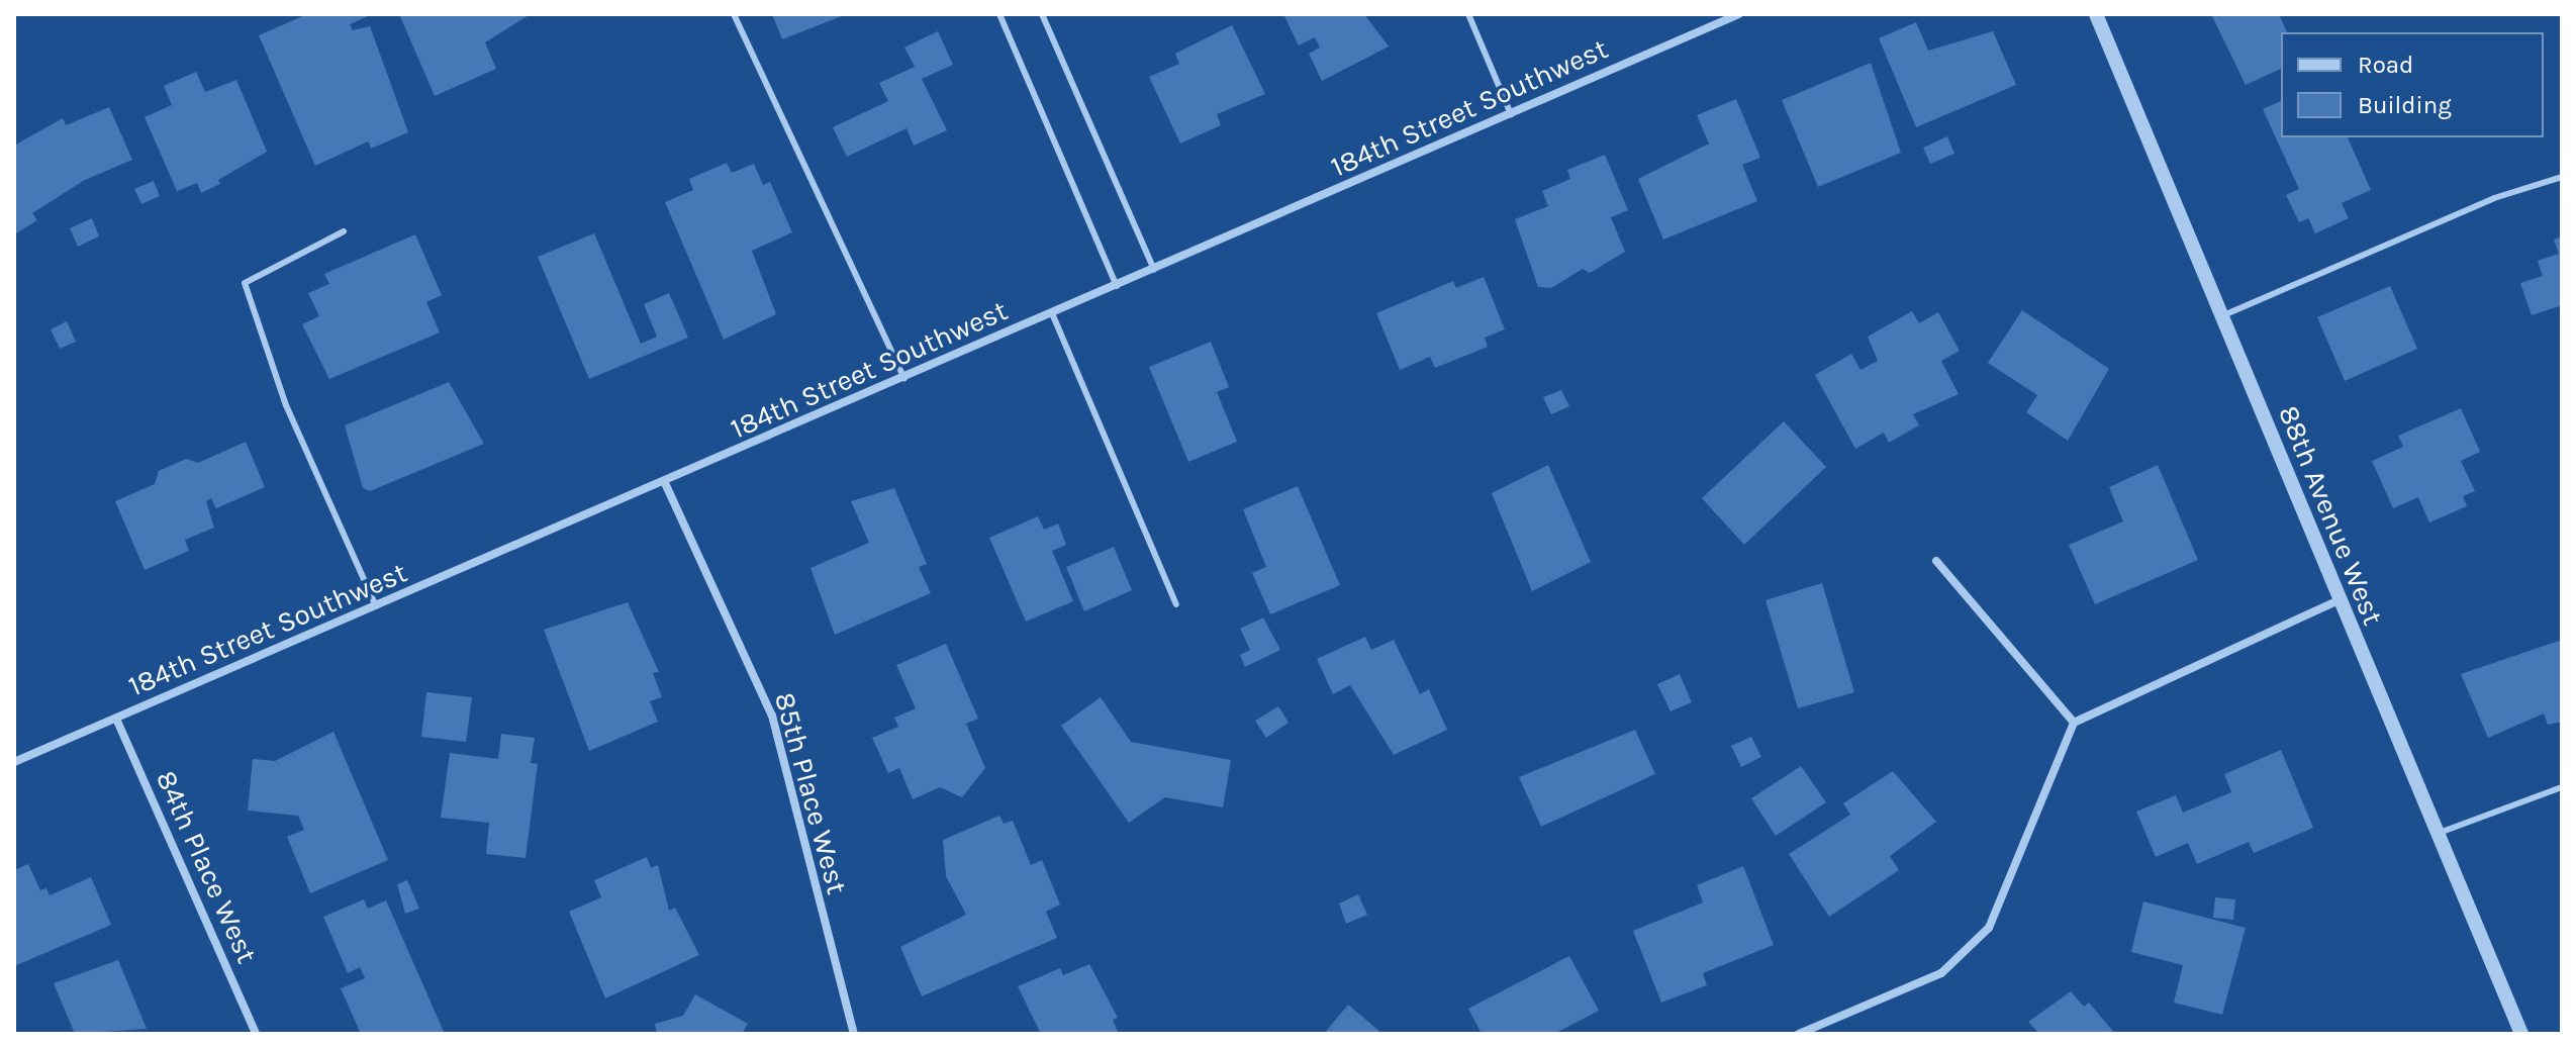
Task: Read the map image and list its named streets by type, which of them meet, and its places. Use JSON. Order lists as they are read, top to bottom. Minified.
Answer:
{"streets":{"street":["184th Street Southwest","88th Avenue West","85th Place West","84th Place West"]},"crossings":[["184th Street Southwest","85th Place West"],["184th Street Southwest","84th Place West"]],"legend":["Road","Building"]}
